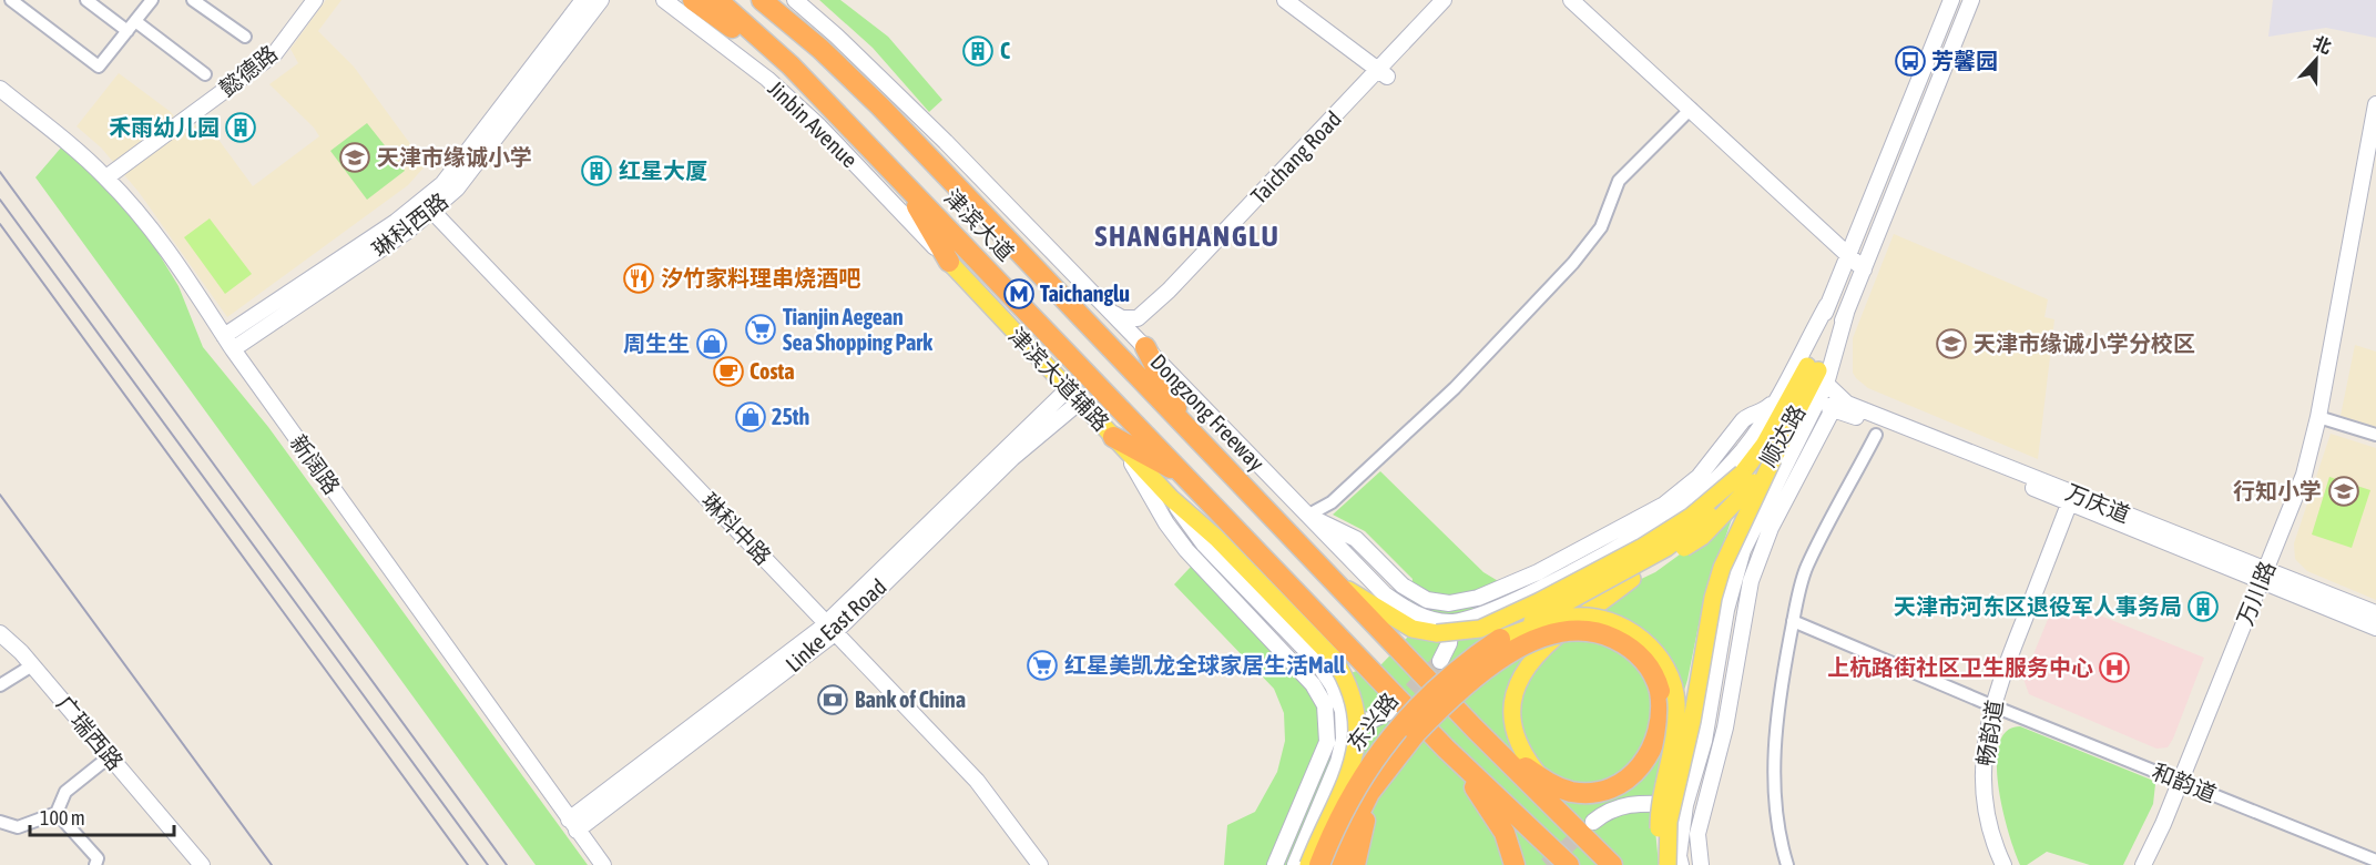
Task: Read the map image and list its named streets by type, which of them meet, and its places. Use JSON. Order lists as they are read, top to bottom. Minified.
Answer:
{"streets":{"highway":["津滨大道","Dongzong Freeway","东兴路"],"main road":["津滨大道辅路","顺达路"],"street":["懿德路","Jinbin Avenue","Taichang Road","琳科西路","新阔路","万庆道","琳科中路","万川路","Linke East Road","广瑞西路","畅韵道","和韵道"]},"crossings":[["懿德路","新阔路"],["Jinbin Avenue","津滨大道辅路"],["琳科西路","新阔路"],["琳科西路","琳科中路"],["津滨大道辅路","Linke East Road"],["顺达路","万庆道"],["顺达路","东兴路"],["新阔路","Linke East Road"],["万庆道","万川路"],["万庆道","畅韵道"],["琳科中路","Linke East Road"],["万川路","和韵道"],["畅韵道","和韵道"]],"districts":["SHANGHANGLU"],"places":{"building":["C","禾雨幼儿园","红星大厦","天津市河东区退役军人事务局"],"bus stop":["芳馨园"],"school or university":["天津市缘诚小学","天津市缘诚小学分校区","行知小学"],"restaurant":["汐竹家料理串烧酒吧"],"metro station":["Taichanglu"],"supermarket":["Tianjin Aegean Sea Shopping Park","红星美凯龙全球家居生活Mall"],"shop":["周生生","25th"],"cafe":["Costa"],"hospital":["上杭路街社区卫生服务中心"],"bank":["Bank of China"]},"scale_bar":"100 m","north":"top"}
